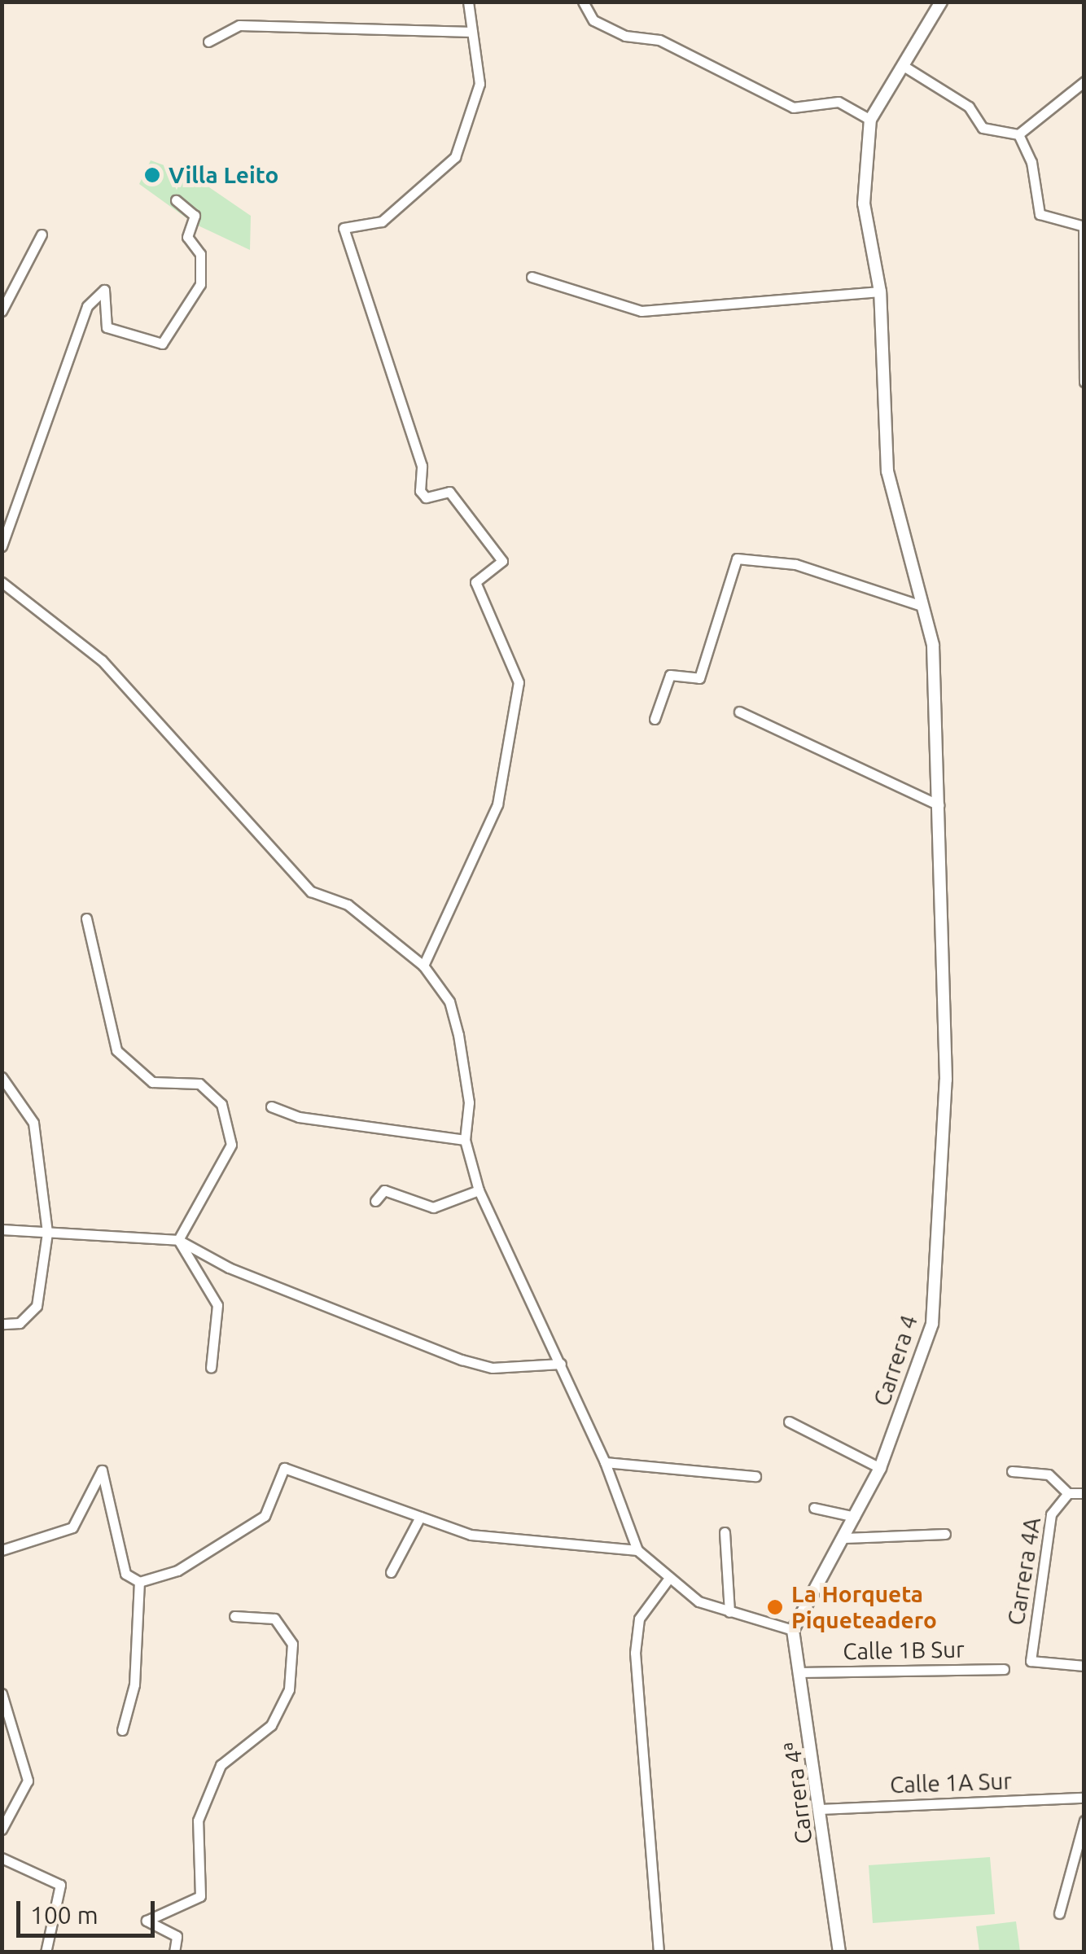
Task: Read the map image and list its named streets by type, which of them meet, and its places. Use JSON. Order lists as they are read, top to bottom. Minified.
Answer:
{"streets":{"street":["Carrera 4","Carrera 4A","Calle 1B Sur","Calle 1A Sur","Carrera 4ª"]},"crossings":[["Carrera 4","Carrera 4ª"],["Calle 1B Sur","Carrera 4ª"],["Calle 1A Sur","Carrera 4ª"]],"places":["Villa Leito","La Horqueta Piqueteadero"],"scale_bar":"100 m"}
